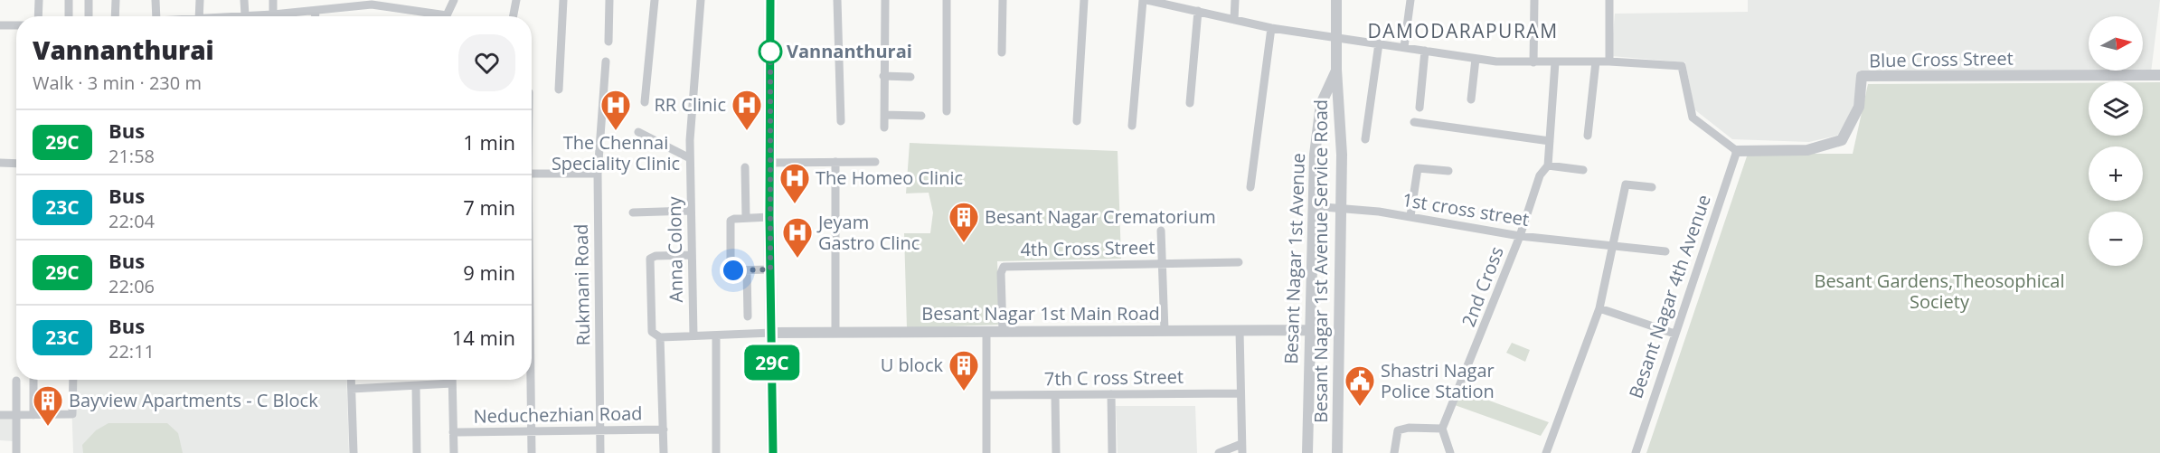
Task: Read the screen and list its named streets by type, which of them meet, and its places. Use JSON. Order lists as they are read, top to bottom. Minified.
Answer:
{"streets":{"street":["Blue Cross Street","1st cross street","4th Cross Street","Anna Colony","Besant Nagar 1st Avenue","Besant Nagar 1st Avenue Service Road","Rukmani Road","2nd Cross","Besant Nagar 4th Avenue","Besant Nagar 1st Main Road","7th C ross Street","Neduchezhian Road"]},"crossings":[["Blue Cross Street","Besant Nagar 4th Avenue"],["1st cross street","Besant Nagar 1st Avenue"],["1st cross street","Besant Nagar 1st Avenue Service Road"],["1st cross street","2nd Cross"],["4th Cross Street","Besant Nagar 1st Main Road"],["Besant Nagar 1st Avenue","Besant Nagar 1st Avenue Service Road"],["Besant Nagar 1st Avenue","Besant Nagar 1st Main Road"],["Rukmani Road","Neduchezhian Road"]],"districts":["DAMODARAPURAM"],"parks":["Besant Gardens,Theosophical Society"],"places":{"other":["Vannanthurai"],"hospital":["The Chennai Speciality Clinic","RR Clinic","The Homeo Clinic","Jeyam Gastro Clinc"],"building":["Besant Nagar Crematorium","U block","Bayview Apartments - C Block"],"public building":["Shastri Nagar Police Station"]},"lines":["bus line 29C"],"north":"right","page":{"on_map":"29C","map_buttons":["+","−"],"heading":["Vannanthurai","Walk · 3 min · 230 m"],"list":[{"mark":"29C","name":"Bus","note":"21:58","value":"1 min"},{"mark":"23C","name":"Bus","note":"22:04","value":"7 min"},{"mark":"29C","name":"Bus","note":"22:06","value":"9 min"},{"mark":"23C","name":"Bus","note":"22:11","value":"14 min"}]}}
